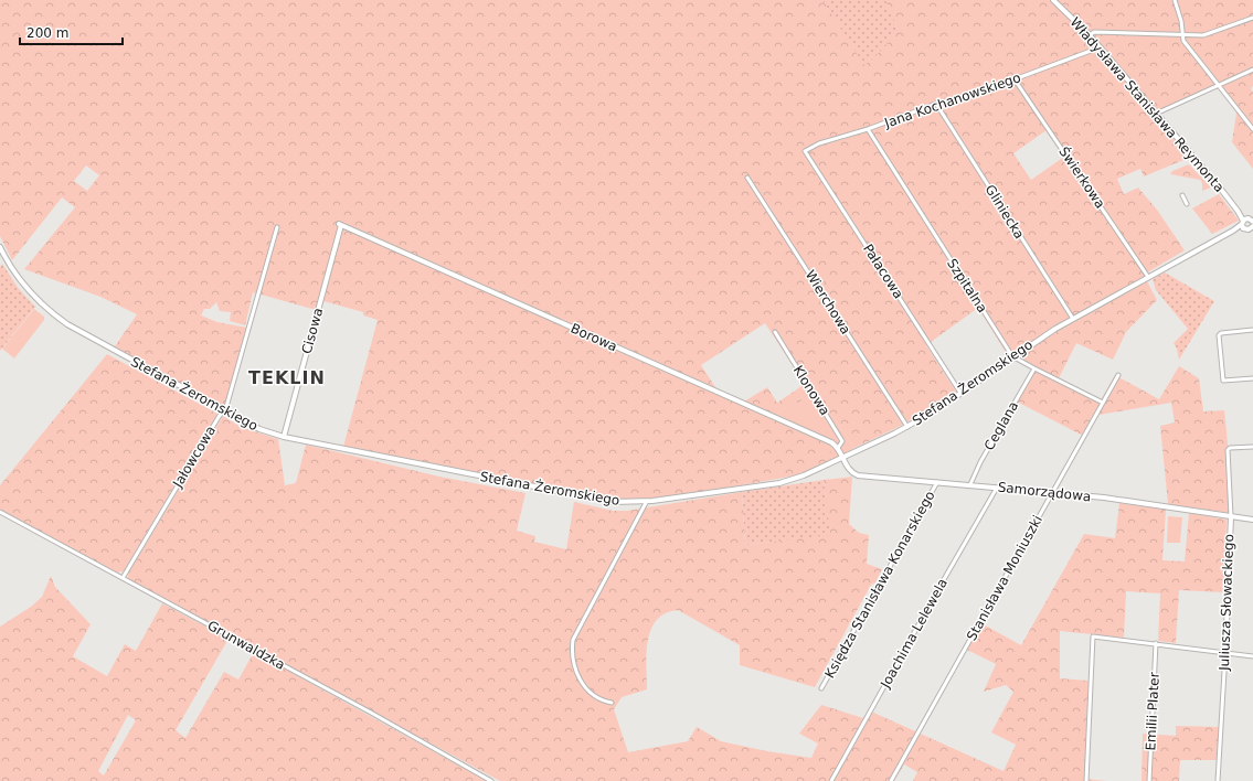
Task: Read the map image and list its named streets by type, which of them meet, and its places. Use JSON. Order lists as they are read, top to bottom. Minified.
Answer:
{"streets":{"street":["Jana Kochanowskiego","Władysława Stanisława Reymonta","Świerkowa","Gliniecka","Pałacowa","Szpitalna","Wierchowa","Cisowa","Borowa","Stefana Żeromskiego","Klonowa","Ceglana","Jałowcowa","Samorządowa","Stanisława Moniuszki","Księdza Stanisława Konarskiego","Juliusza Słowackiego","Joachima Lelewela","Grunwaldzka","Emilii Plater"]},"crossings":[["Jana Kochanowskiego","Władysława Stanisława Reymonta"],["Jana Kochanowskiego","Świerkowa"],["Jana Kochanowskiego","Gliniecka"],["Jana Kochanowskiego","Pałacowa"],["Jana Kochanowskiego","Szpitalna"],["Władysława Stanisława Reymonta","Stefana Żeromskiego"],["Świerkowa","Stefana Żeromskiego"],["Gliniecka","Stefana Żeromskiego"],["Pałacowa","Stefana Żeromskiego"],["Szpitalna","Stefana Żeromskiego"],["Szpitalna","Ceglana"],["Szpitalna","Stanisława Moniuszki"],["Wierchowa","Stefana Żeromskiego"],["Cisowa","Borowa"],["Cisowa","Stefana Żeromskiego"],["Borowa","Klonowa"],["Stefana Żeromskiego","Jałowcowa"],["Stefana Żeromskiego","Samorządowa"],["Ceglana","Samorządowa"],["Jałowcowa","Grunwaldzka"],["Samorządowa","Stanisława Moniuszki"],["Samorządowa","Księdza Stanisława Konarskiego"],["Samorządowa","Juliusza Słowackiego"],["Samorządowa","Joachima Lelewela"]],"districts":["TEKLIN"],"scale_bar":"200 m"}
